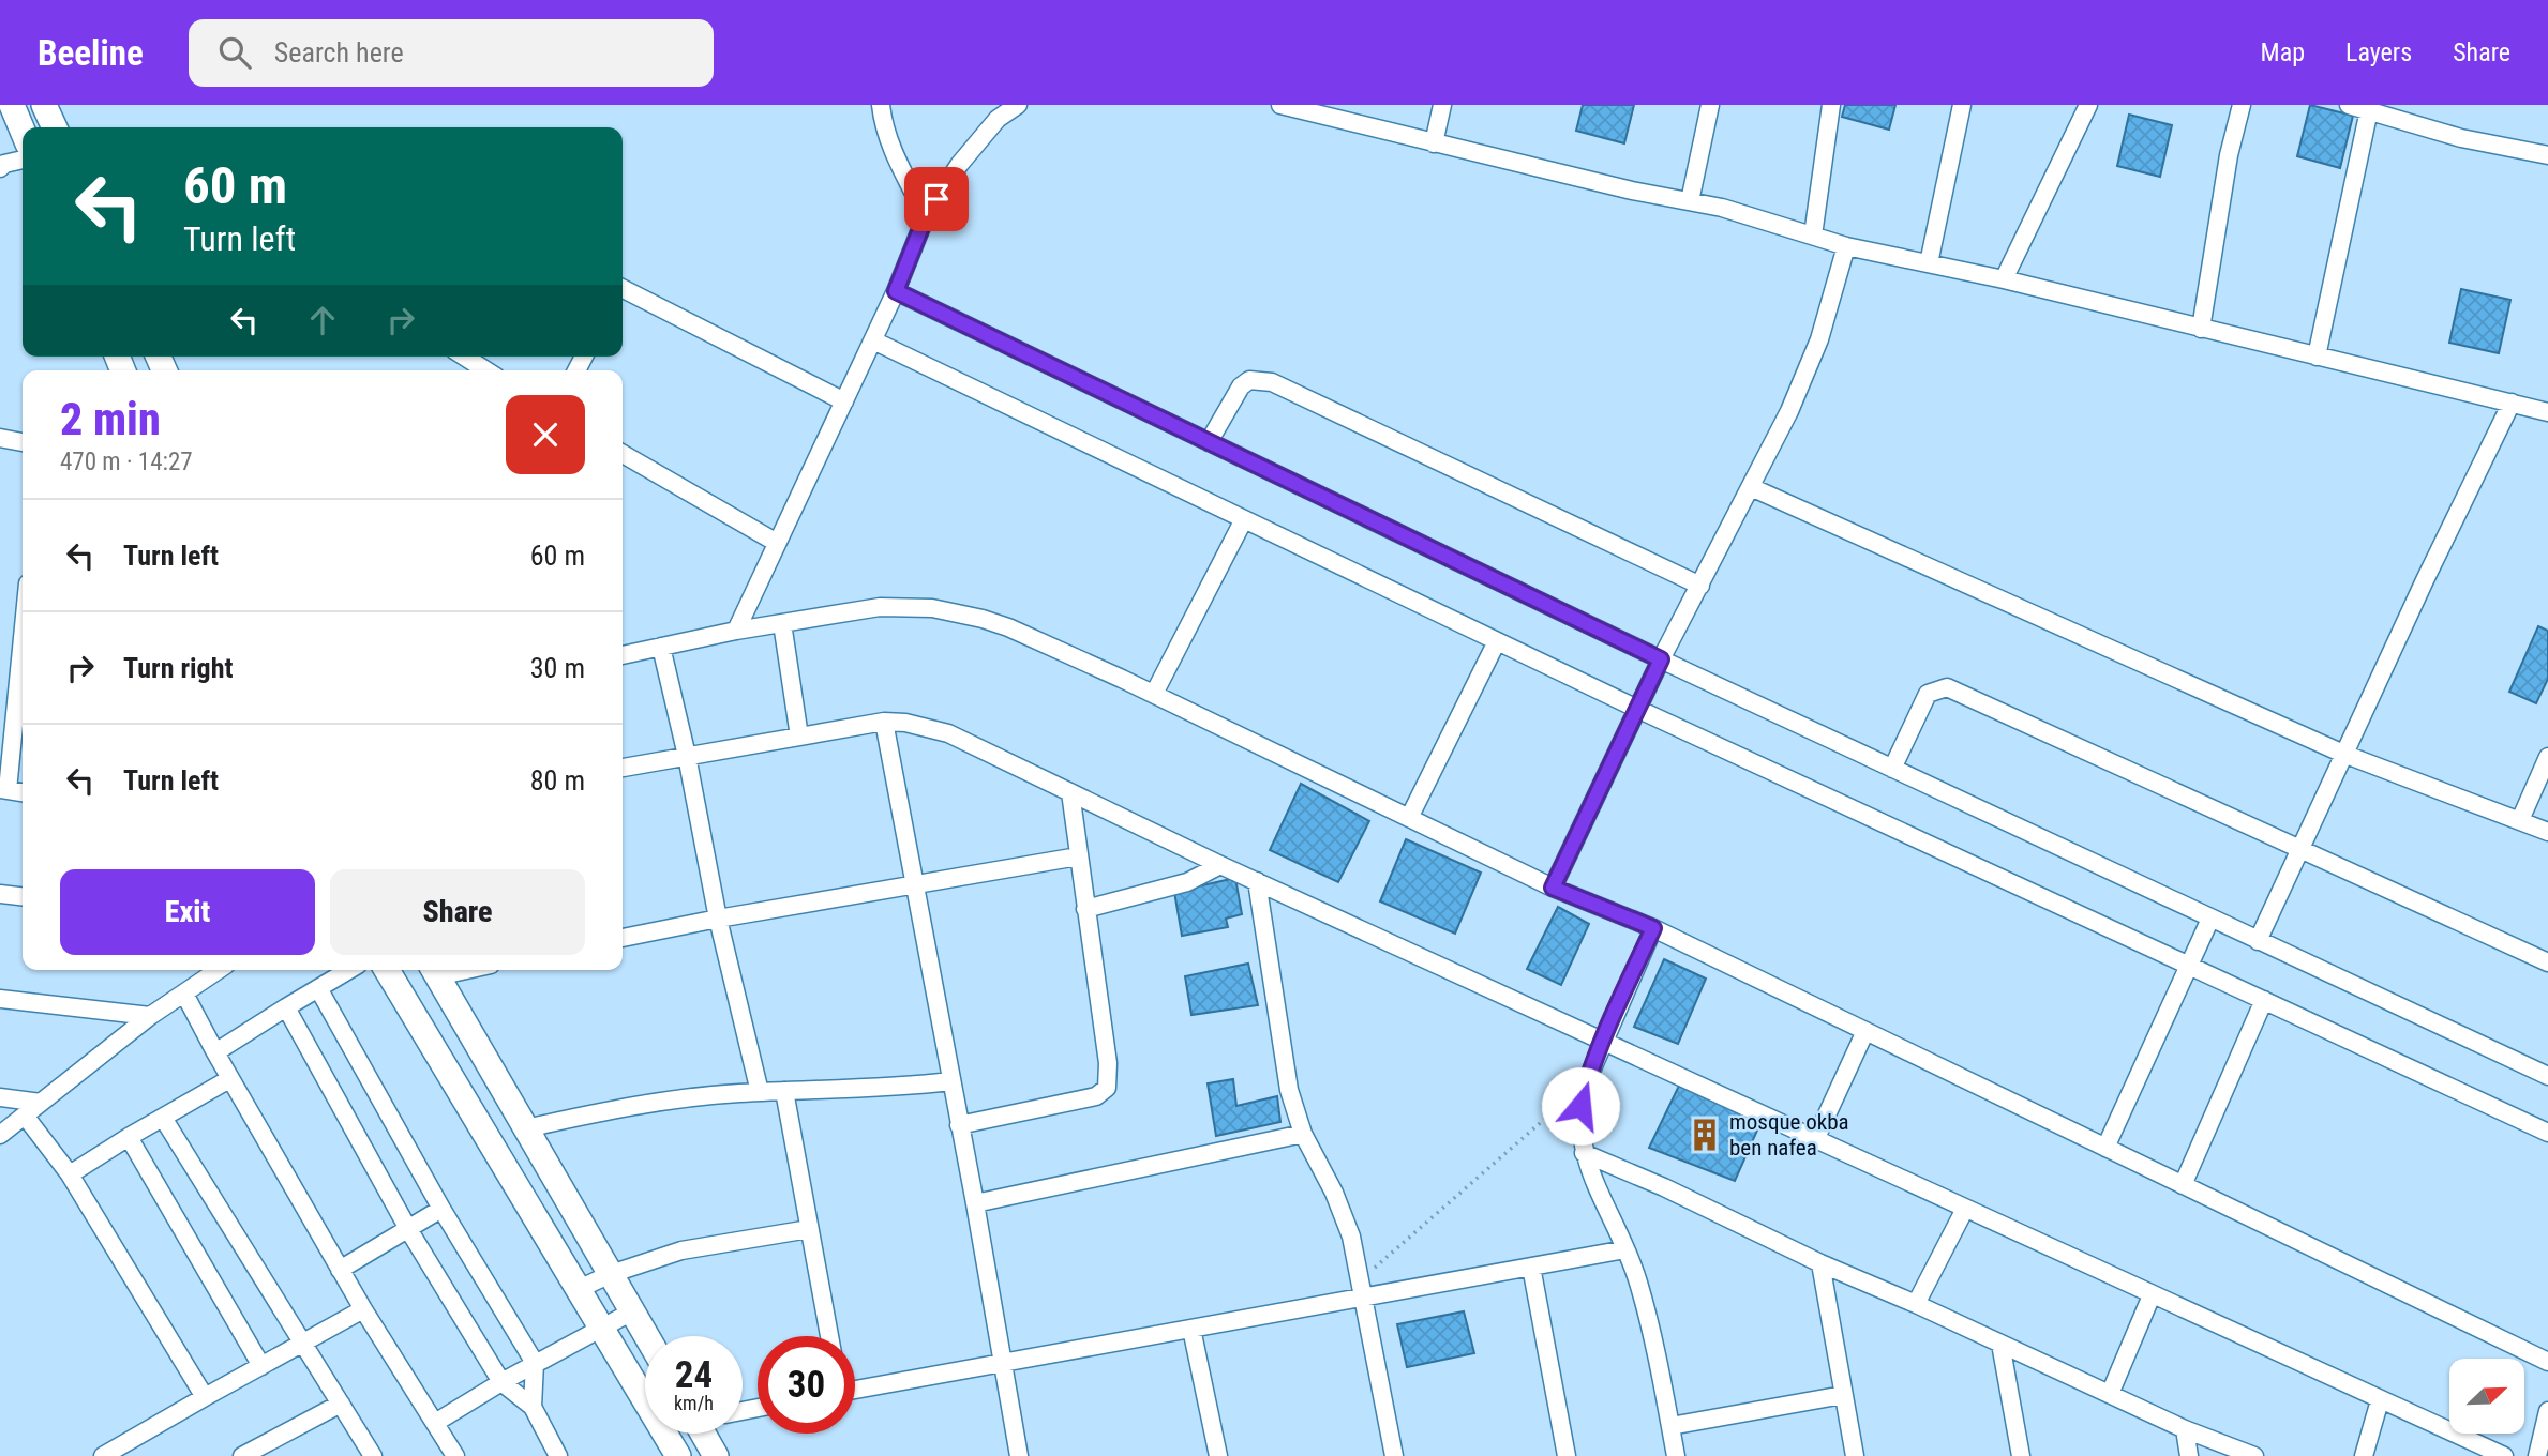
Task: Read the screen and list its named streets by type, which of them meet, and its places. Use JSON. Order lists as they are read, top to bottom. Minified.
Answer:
{"places":{"building":["mosque okba ben nafea"]},"north":"top right","page":{"header":"Beeline","search":"Search here","nav":["Map","Layers","Share"],"turn":["60 m","Turn left"],"heading":["2 min","470 m · 14:27"],"list":[{"name":"Turn left","value":"60 m"},{"name":"Turn right","value":"30 m"},{"name":"Turn left","value":"80 m"}],"buttons":["Exit","Share"],"speed":"24 km/h","limit":"30"}}
